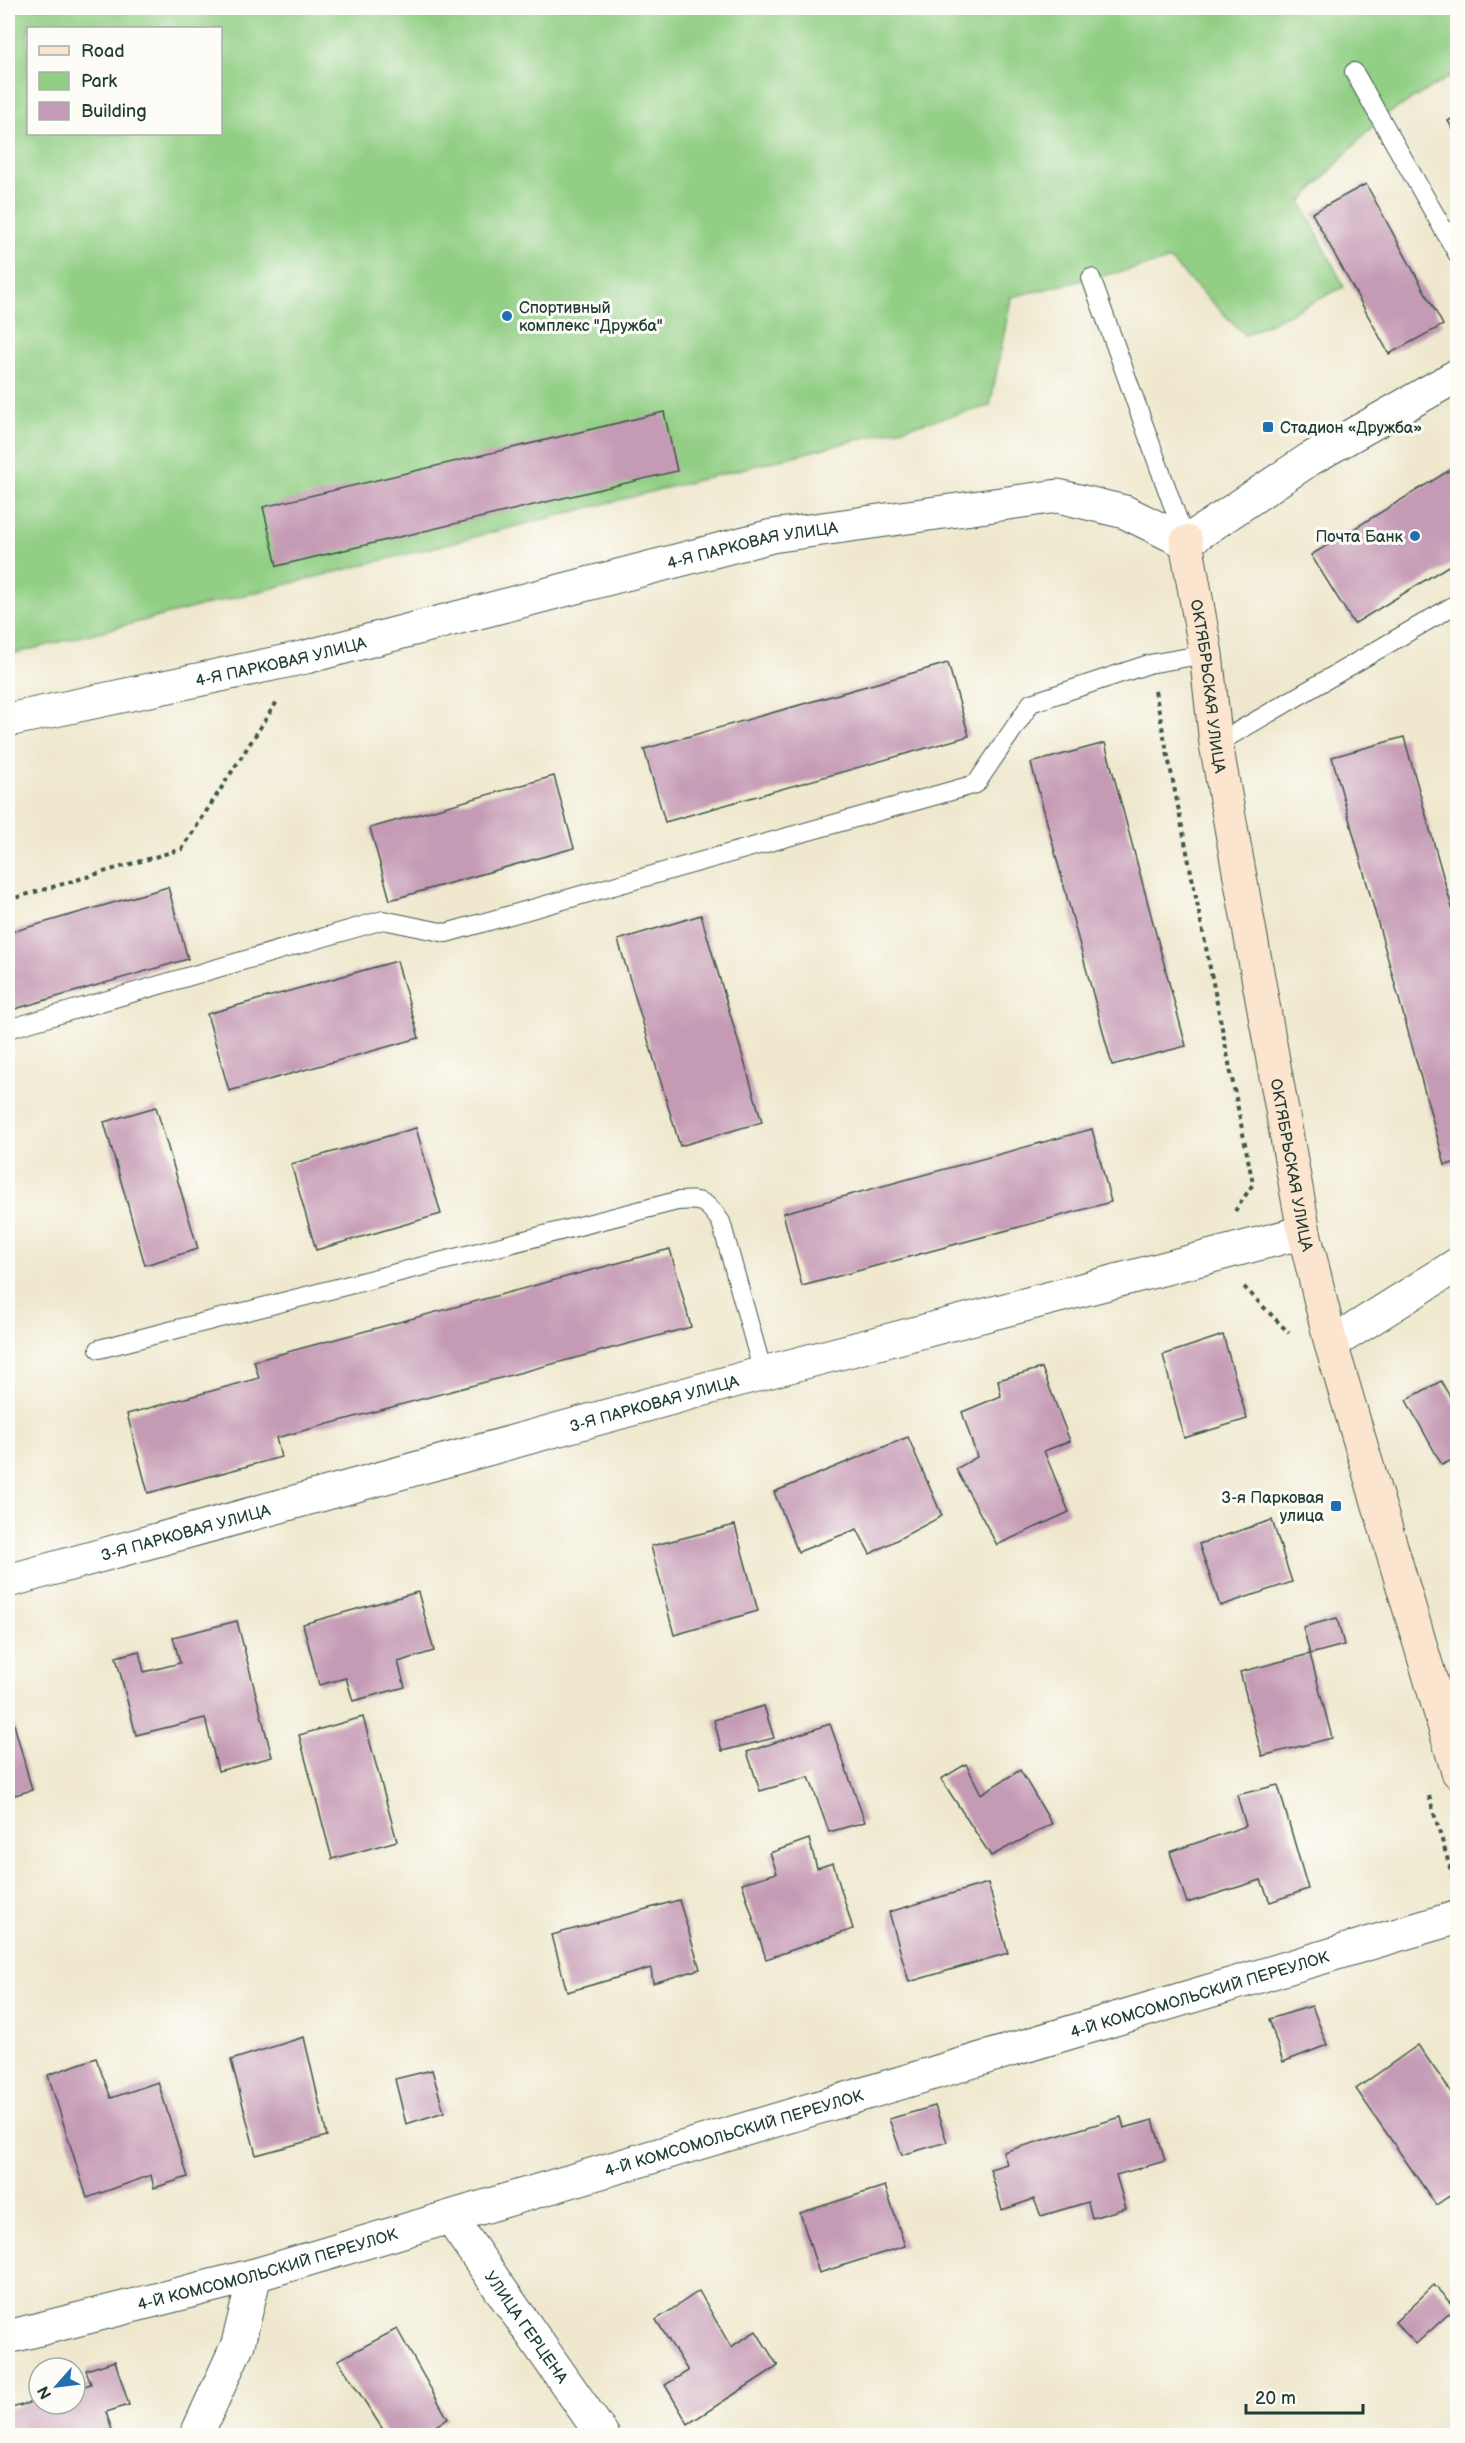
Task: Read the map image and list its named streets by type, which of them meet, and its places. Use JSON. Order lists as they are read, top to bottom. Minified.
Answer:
{"streets":{"street":["4-Я ПАРКОВАЯ УЛИЦА","ОКТЯБРЬСКАЯ УЛИЦА","3-Я ПАРКОВАЯ УЛИЦА","4-Й КОМСОМОЛЬСКИЙ ПЕРЕУЛОК","УЛИЦА ГЕРЦЕНА"]},"crossings":[["4-Я ПАРКОВАЯ УЛИЦА","ОКТЯБРЬСКАЯ УЛИЦА"],["ОКТЯБРЬСКАЯ УЛИЦА","3-Я ПАРКОВАЯ УЛИЦА"],["4-Й КОМСОМОЛЬСКИЙ ПЕРЕУЛОК","УЛИЦА ГЕРЦЕНА"]],"places":{"other":["Спортивный комплекс \"Дружба\"","Почта Банк"],"transit":["Стадион «Дружба»","3-я Парковая улица"]},"legend":["Road","Park","Building"],"scale_bar":"20 m","north":"bottom left"}
